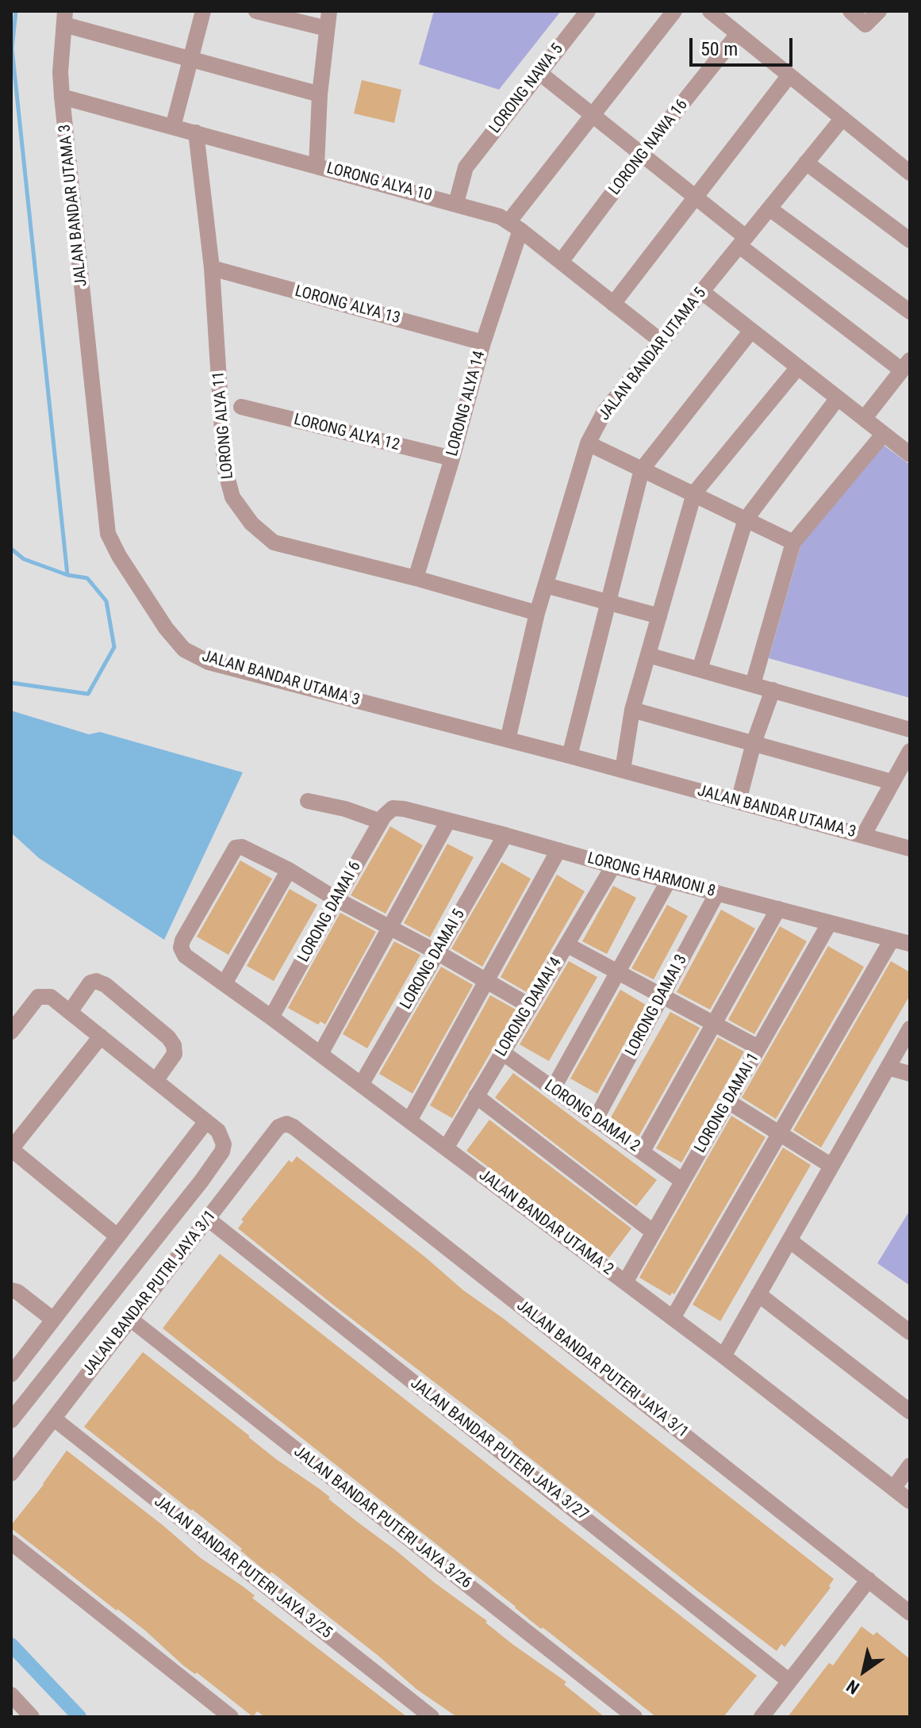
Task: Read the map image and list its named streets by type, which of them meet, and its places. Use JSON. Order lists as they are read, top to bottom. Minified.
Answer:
{"streets":{"street":["LORONG NAWA 5","LORONG NAWA 16","LORONG ALYA 10","JALAN BANDAR UTAMA 3","LORONG ALYA 13","JALAN BANDAR UTAMA 5","LORONG ALYA 14","LORONG ALYA 11","LORONG ALYA 12","LORONG HARMONI 8","LORONG DAMAI 6","LORONG DAMAI 5","LORONG DAMAI 3","LORONG DAMAI 4","LORONG DAMAI 1","LORONG DAMAI 2","JALAN BANDAR UTAMA 2","JALAN BANDAR PUTRI JAYA 3/1","JALAN BANDAR PUTERI JAYA 3/1","JALAN BANDAR PUTERI JAYA 3/27","JALAN BANDAR PUTERI JAYA 3/26","JALAN BANDAR PUTERI JAYA 3/25"]},"crossings":[["LORONG NAWA 5","LORONG ALYA 10"],["LORONG NAWA 16","LORONG ALYA 10"],["LORONG ALYA 10","JALAN BANDAR UTAMA 3"],["LORONG ALYA 10","JALAN BANDAR UTAMA 5"],["LORONG ALYA 10","LORONG ALYA 14"],["LORONG ALYA 10","LORONG ALYA 11"],["JALAN BANDAR UTAMA 3","JALAN BANDAR UTAMA 5"],["LORONG ALYA 13","LORONG ALYA 14"],["LORONG ALYA 13","LORONG ALYA 11"],["JALAN BANDAR UTAMA 5","LORONG ALYA 11"],["LORONG ALYA 14","LORONG ALYA 11"],["LORONG ALYA 14","LORONG ALYA 12"],["LORONG HARMONI 8","LORONG DAMAI 6"],["LORONG HARMONI 8","LORONG DAMAI 5"],["LORONG HARMONI 8","LORONG DAMAI 3"],["LORONG HARMONI 8","LORONG DAMAI 4"],["LORONG HARMONI 8","LORONG DAMAI 1"],["LORONG DAMAI 6","JALAN BANDAR UTAMA 2"],["LORONG DAMAI 5","JALAN BANDAR UTAMA 2"],["LORONG DAMAI 3","LORONG DAMAI 2"],["LORONG DAMAI 4","LORONG DAMAI 2"],["LORONG DAMAI 4","JALAN BANDAR UTAMA 2"],["LORONG DAMAI 1","LORONG DAMAI 2"],["LORONG DAMAI 1","JALAN BANDAR UTAMA 2"],["JALAN BANDAR PUTRI JAYA 3/1","JALAN BANDAR PUTERI JAYA 3/1"],["JALAN BANDAR PUTRI JAYA 3/1","JALAN BANDAR PUTERI JAYA 3/27"],["JALAN BANDAR PUTRI JAYA 3/1","JALAN BANDAR PUTERI JAYA 3/26"],["JALAN BANDAR PUTRI JAYA 3/1","JALAN BANDAR PUTERI JAYA 3/25"]],"scale_bar":"50 m","north":"bottom left"}
